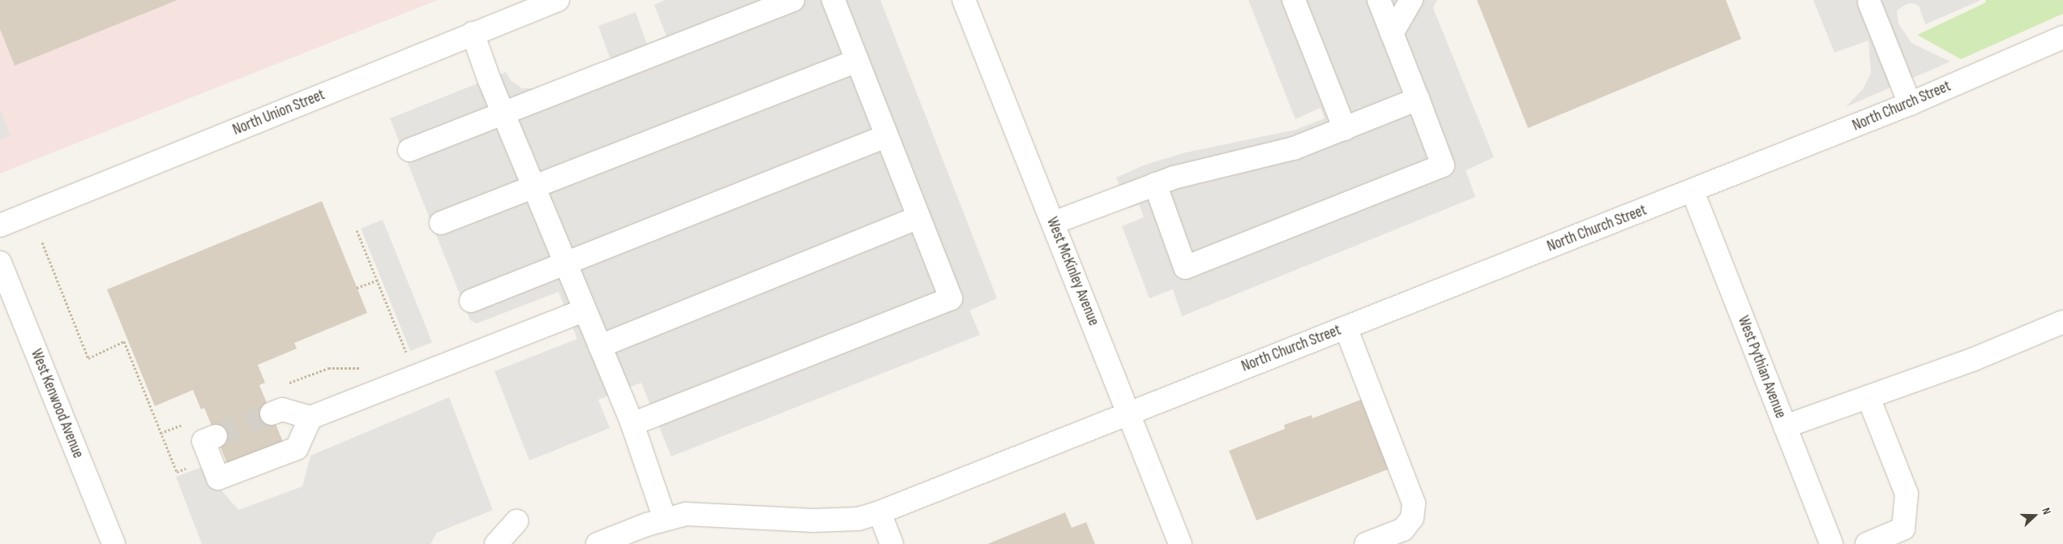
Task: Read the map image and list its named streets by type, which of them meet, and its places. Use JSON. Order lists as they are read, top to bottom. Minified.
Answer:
{"streets":{"street":["North Church Street","North Union Street","West McKinley Avenue","West Pythian Avenue","West Kenwood Avenue"]},"crossings":[["North Church Street","West McKinley Avenue"],["North Church Street","West Pythian Avenue"]],"north":"right"}
